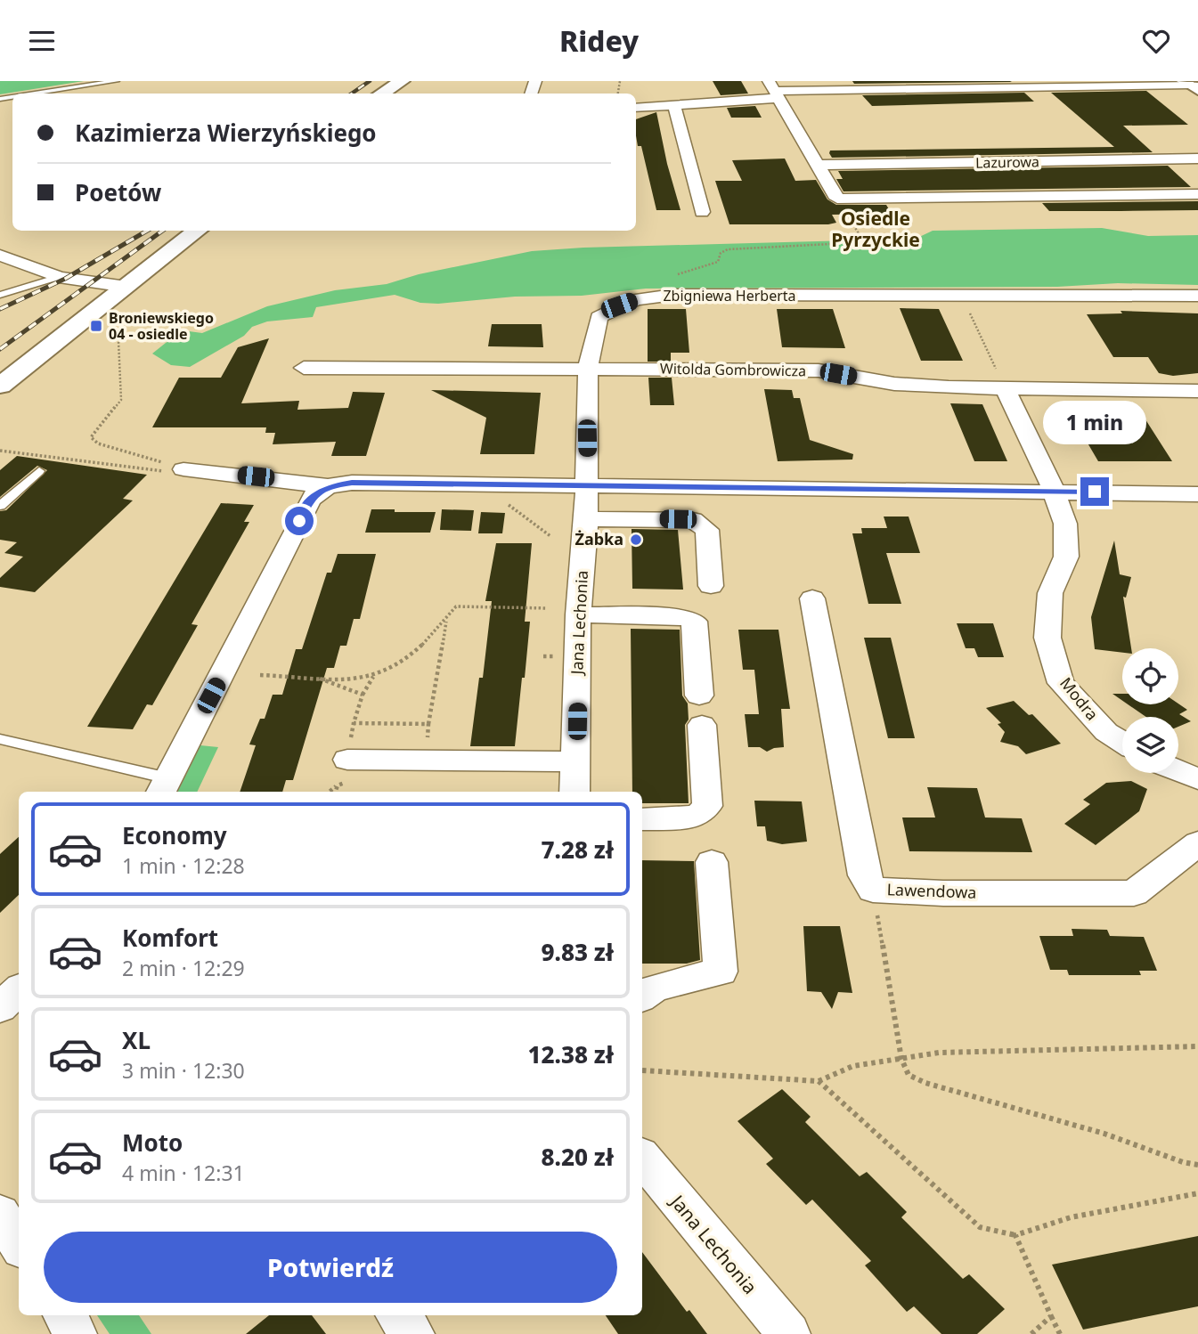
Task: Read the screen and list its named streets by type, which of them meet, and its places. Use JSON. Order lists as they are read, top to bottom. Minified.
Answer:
{"streets":{"street":["Lazurowa","Zbigniewa Herberta","Witolda Gombrowicza","Jana Lechonia","Modra","Lawendowa"]},"crossings":[["Zbigniewa Herberta","Witolda Gombrowicza"],["Zbigniewa Herberta","Jana Lechonia"]],"districts":["Osiedle Pyrzyckie"],"places":{"transit":["Broniewskiego 04 - osiedle"],"other":["Żabka"]},"page":{"header":"Ridey","banner":["Kazimierza Wierzyńskiego","Poetów"],"bubble":"1 min","list":[{"name":"Economy","note":"1 min · 12:28","value":"7.28 zł"},{"name":"Komfort","note":"2 min · 12:29","value":"9.83 zł"},{"name":"XL","note":"3 min · 12:30","value":"12.38 zł"},{"name":"Moto","note":"4 min · 12:31","value":"8.20 zł"}],"buttons":"Potwierdź"}}
